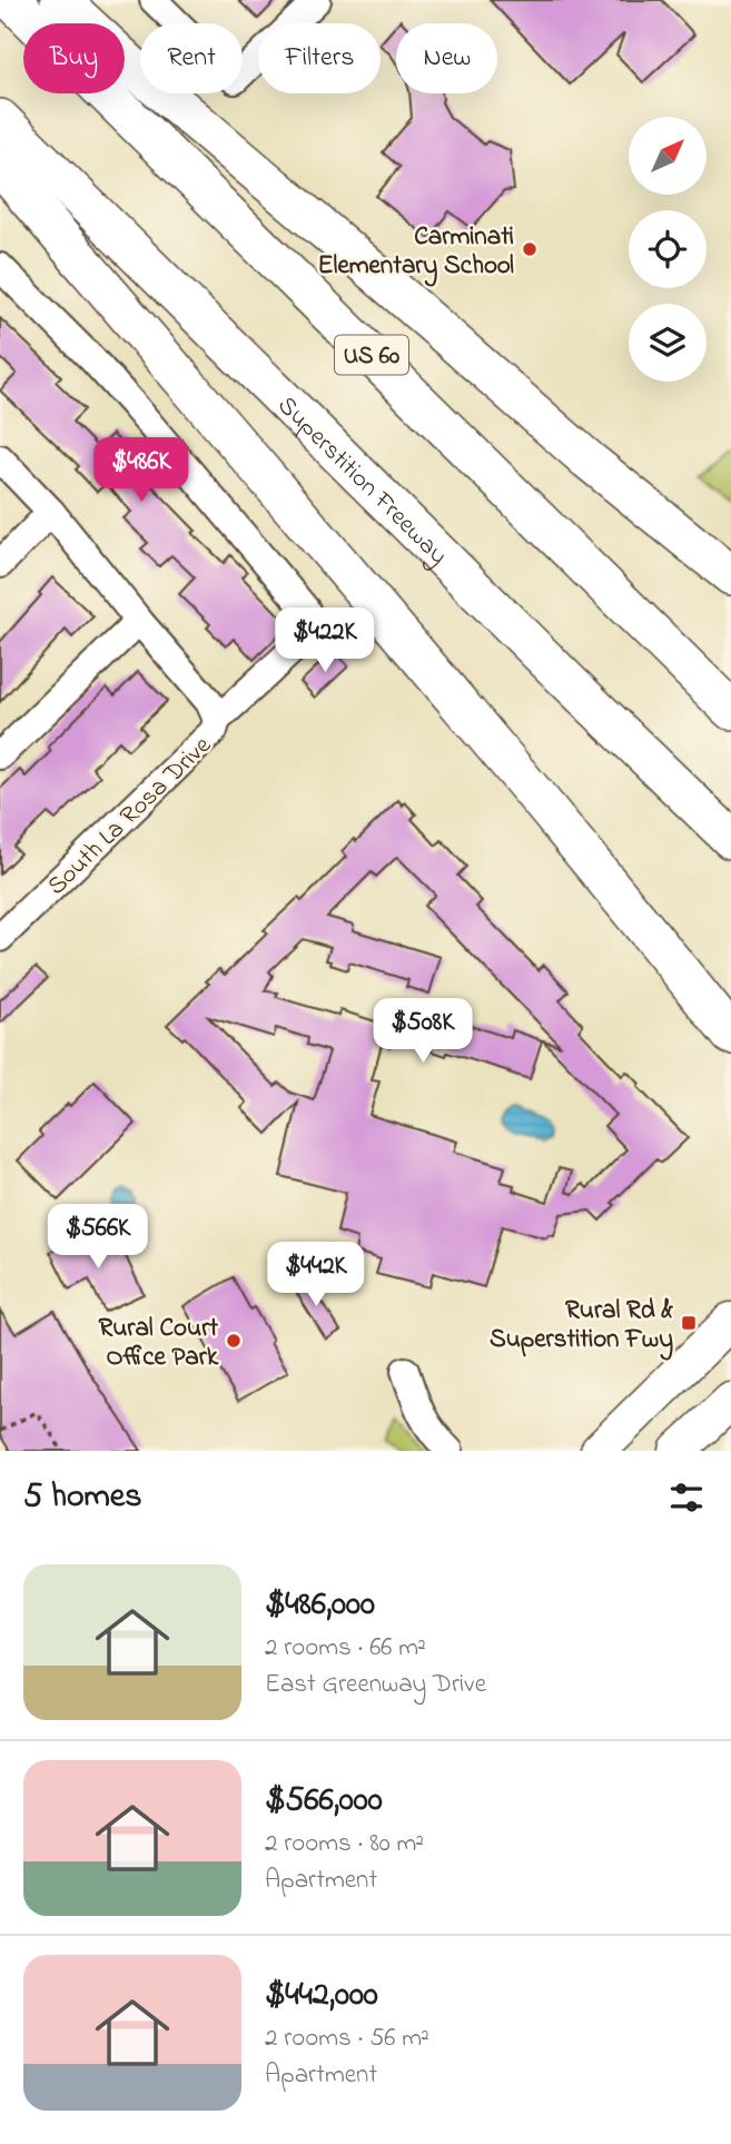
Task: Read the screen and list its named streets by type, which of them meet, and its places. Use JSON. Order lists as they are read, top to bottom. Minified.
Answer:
{"streets":{"highway":["US 60","Superstition Freeway"],"street":["South La Rosa Drive"]},"places":{"other":["Carminati Elementary School","Rural Court Office Park"],"transit":["Rural Rd & Superstition Fwy"]},"north":"top right","page":{"chip":["Buy","Rent","Filters","New"],"price":["$486K","$422K","$508K","$566K","$442K"],"heading":"5 homes","list":[{"name":"$486,000","note":"2 rooms · 66 m² · East Greenway Drive"},{"name":"$566,000","note":"2 rooms · 80 m² · Apartment"},{"name":"$442,000","note":"2 rooms · 56 m² · Apartment"}]}}
